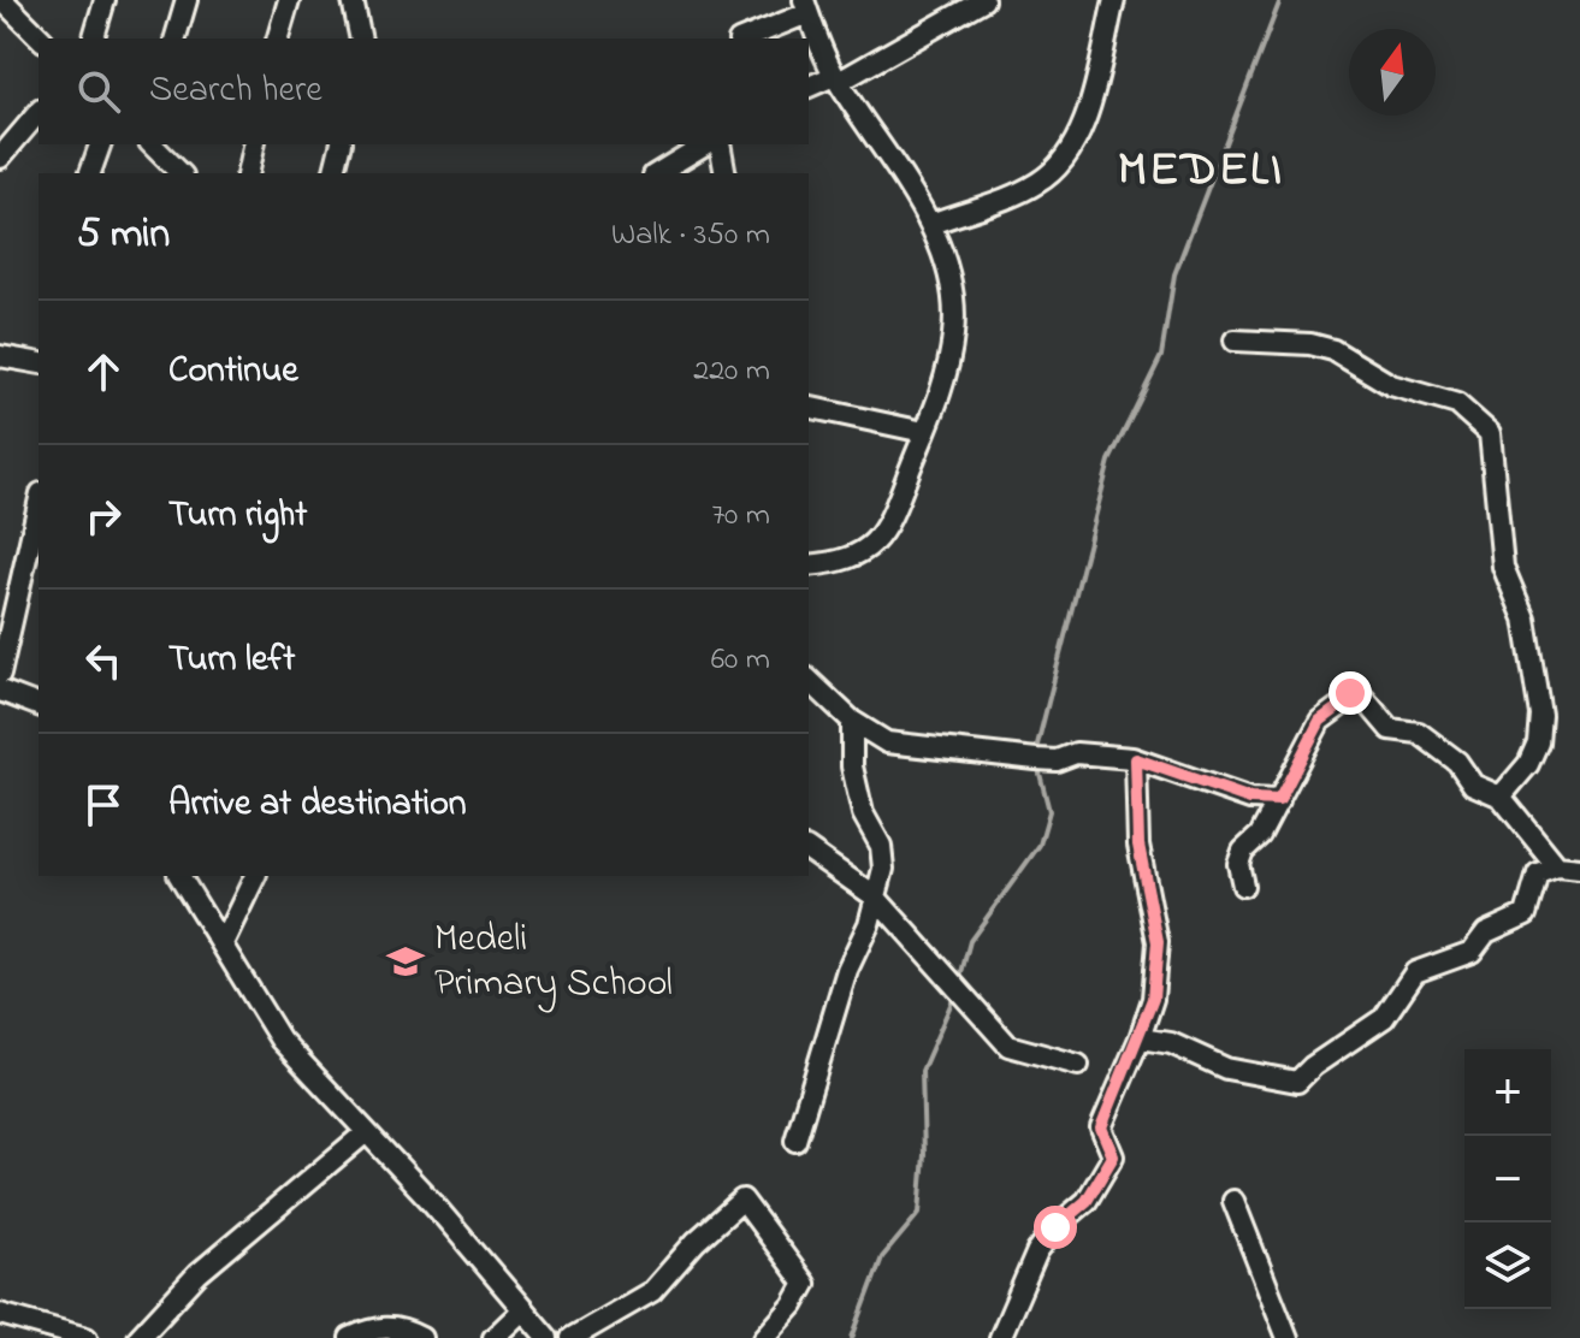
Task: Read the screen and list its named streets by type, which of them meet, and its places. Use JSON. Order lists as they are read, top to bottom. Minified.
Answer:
{"districts":["MEDELI"],"places":{"school or university":["Medeli Primary School"]},"north":"top","page":{"search":"Search here","heading":["5 min","Walk · 350 m"],"list":[["Continue","220 m"],["Turn right","70 m"],["Turn left","60 m"],"Arrive at destination"],"map_buttons":["+","−"]}}
